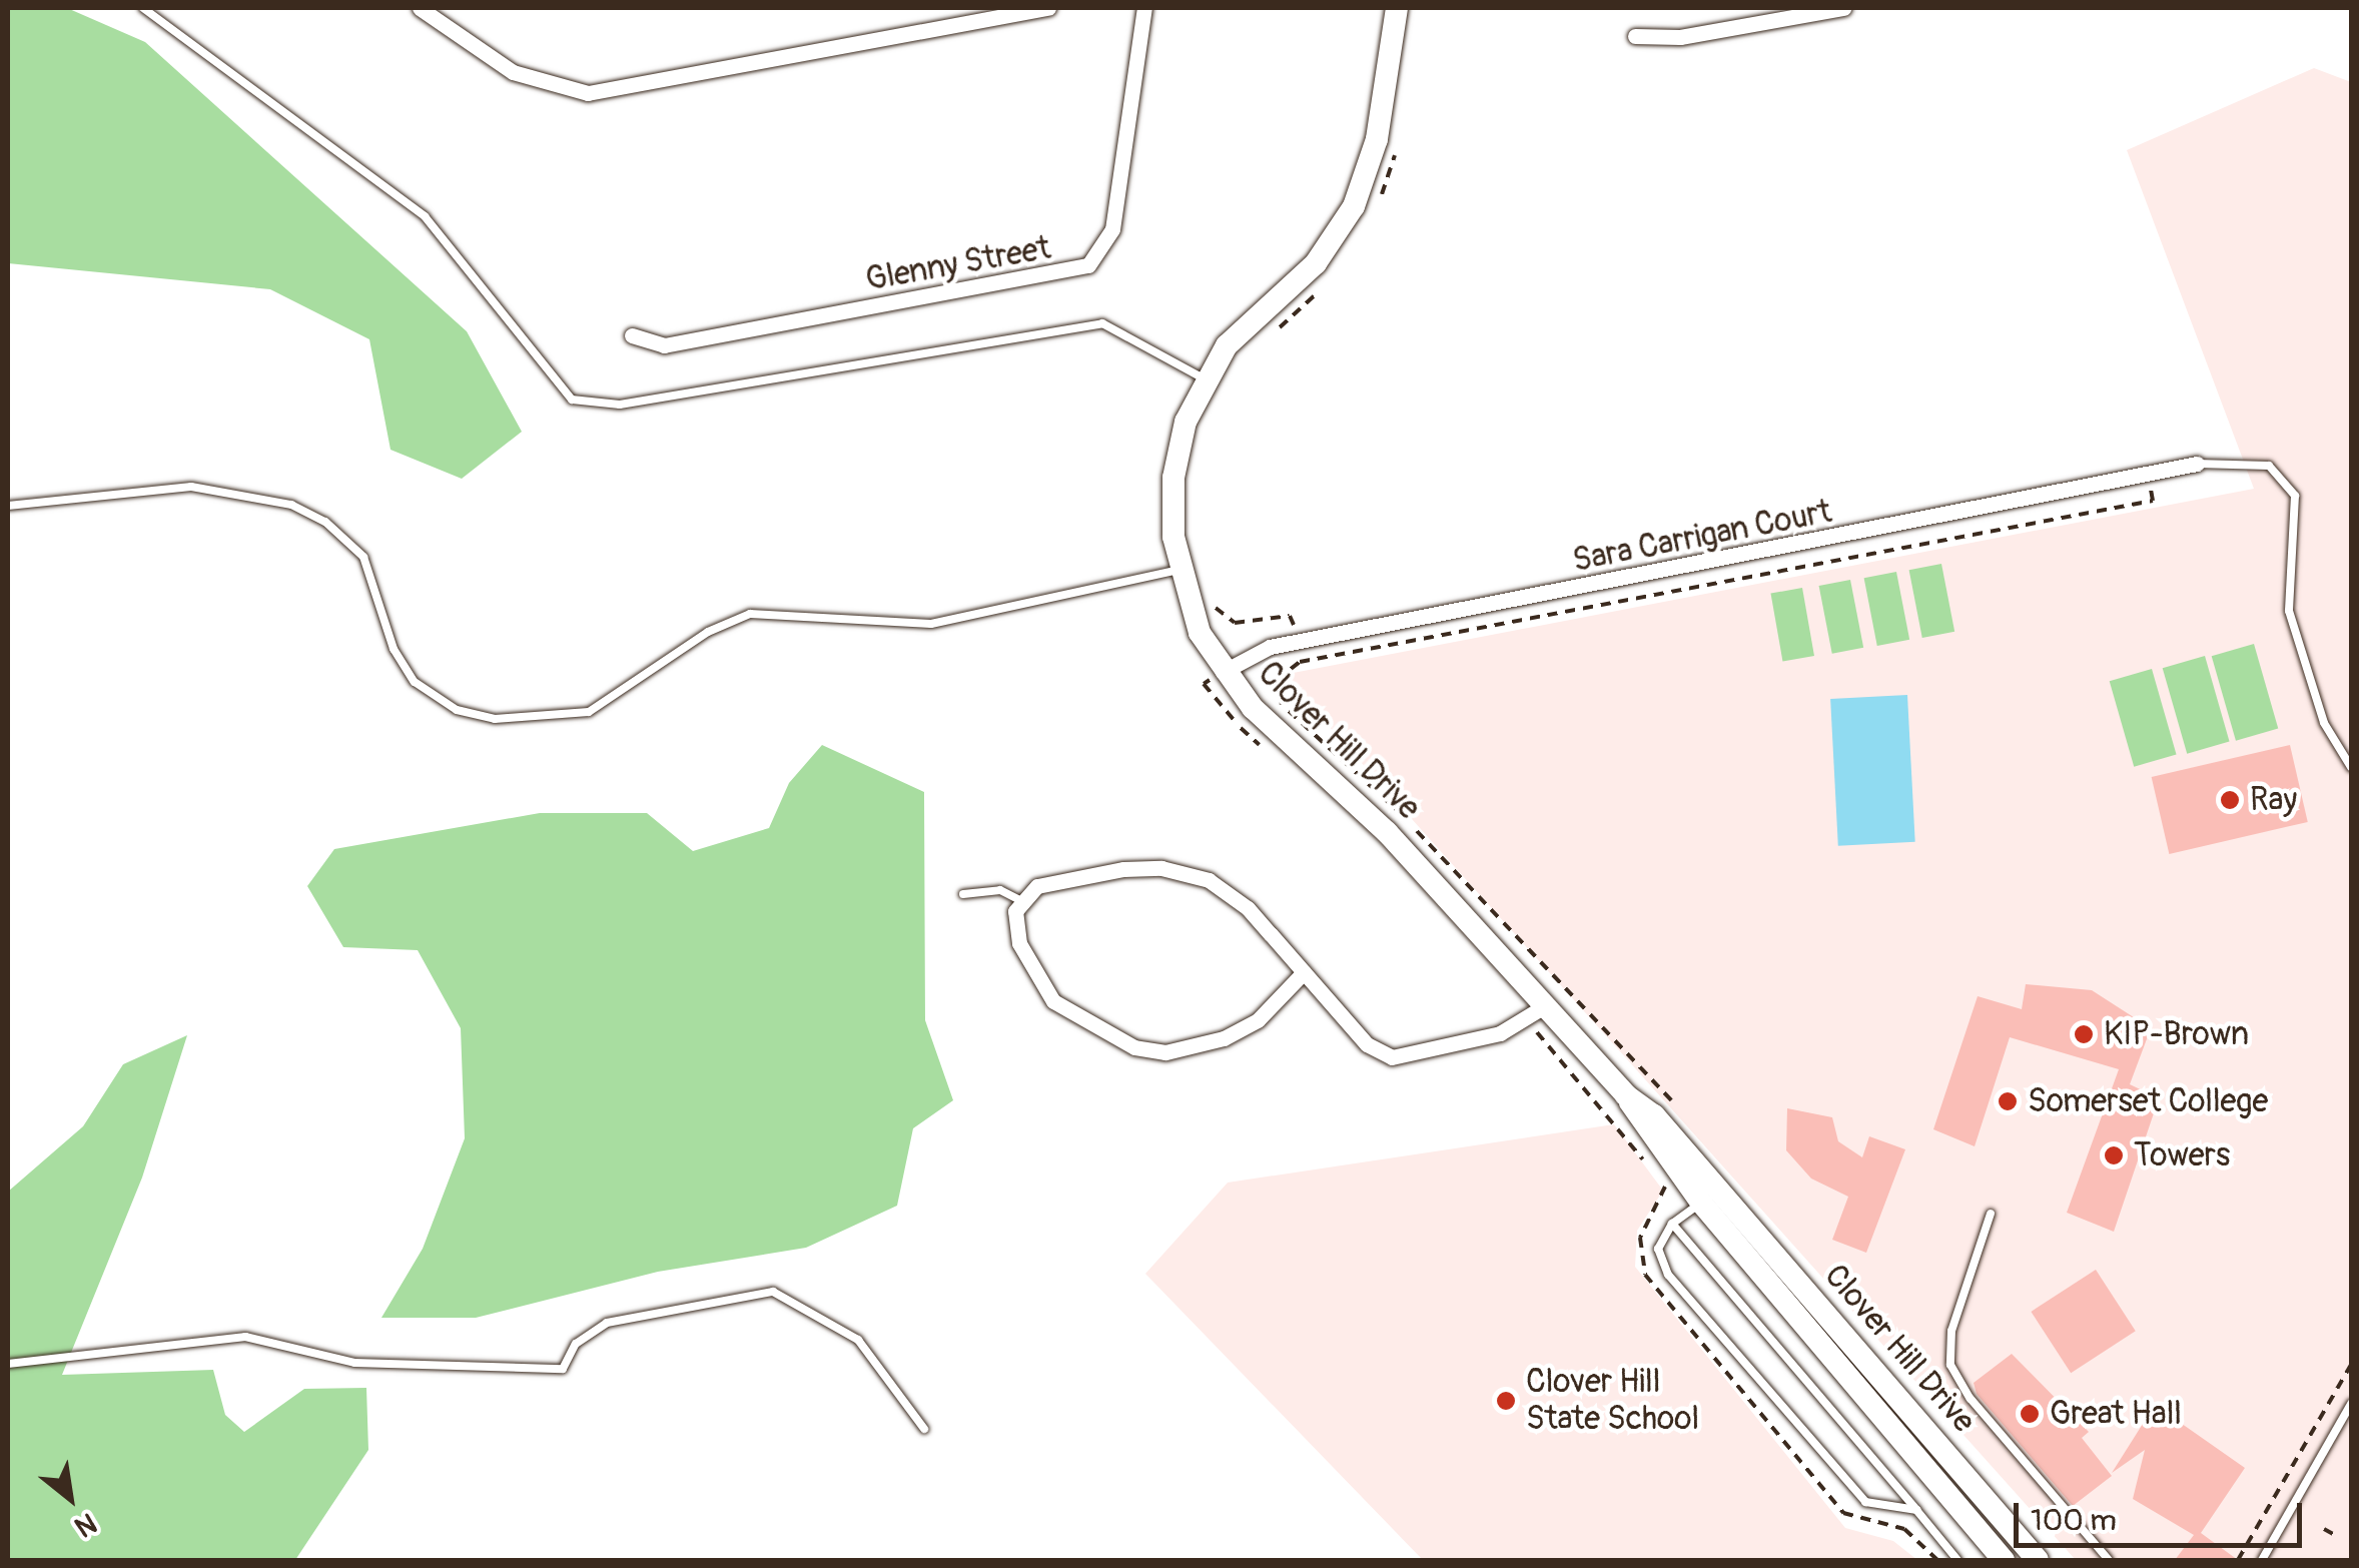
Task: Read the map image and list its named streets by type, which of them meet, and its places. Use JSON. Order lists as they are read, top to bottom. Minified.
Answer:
{"streets":{"street":["Glenny Street","Sara Carrigan Court","Clover Hill Drive"]},"crossings":[["Sara Carrigan Court","Clover Hill Drive"]],"places":["Ray","KIP-Brown","Somerset College","Towers","Clover Hill State School","Great Hall"],"scale_bar":"100 m","north":"bottom right"}
